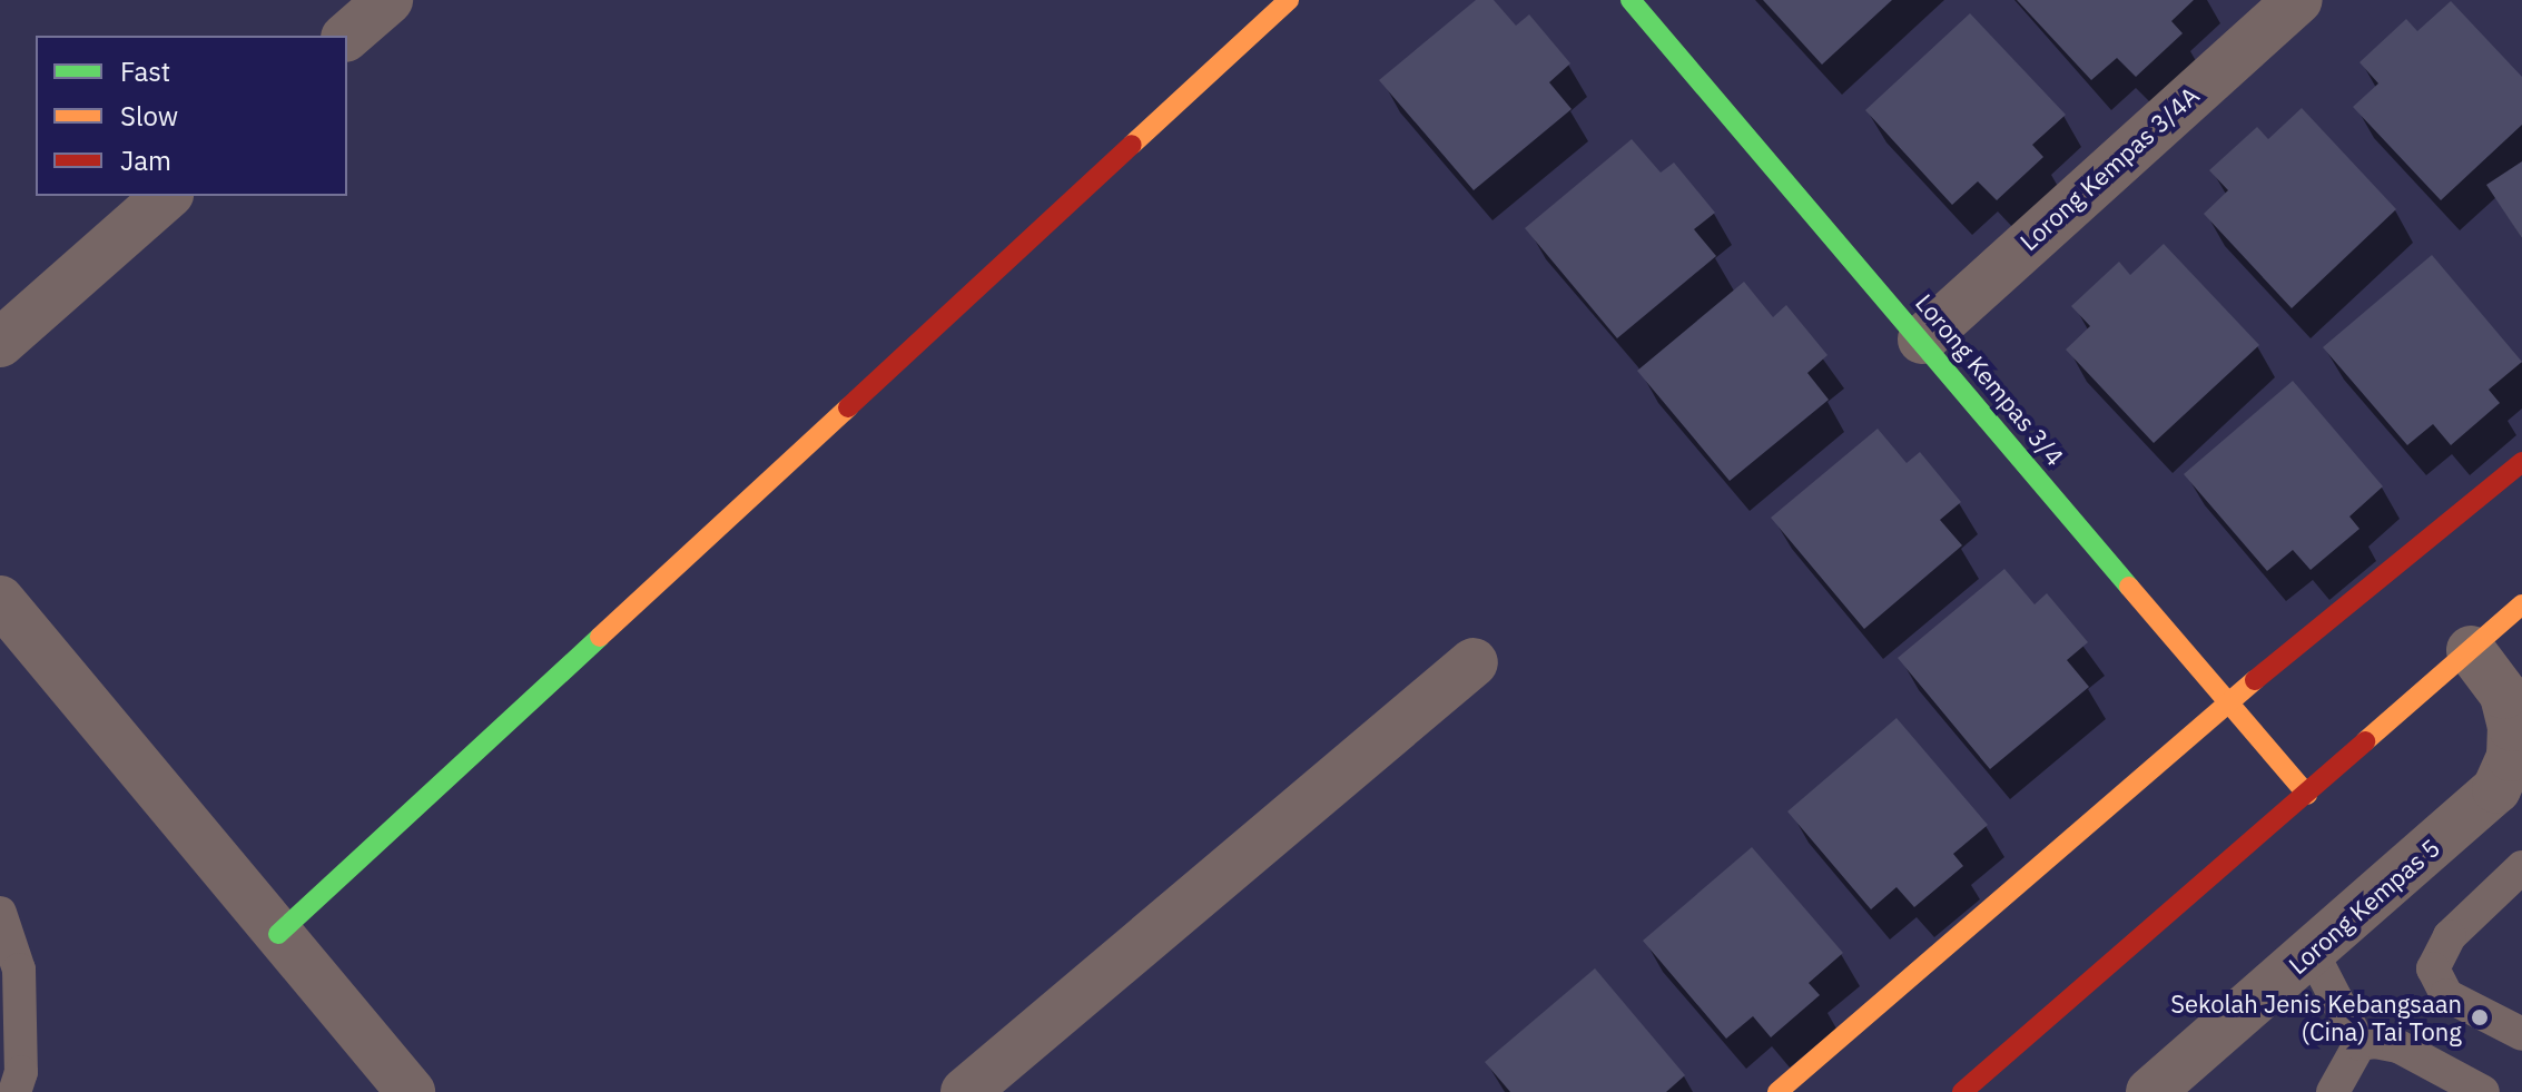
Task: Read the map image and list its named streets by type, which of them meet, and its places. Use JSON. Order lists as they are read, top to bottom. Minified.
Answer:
{"streets":{"street":["Lorong Kempas 3/4A","Lorong Kempas 3/4","Lorong Kempas 5"]},"crossings":[["Lorong Kempas 3/4A","Lorong Kempas 3/4"]],"places":["Sekolah Jenis Kebangsaan (Cina) Tai Tong"],"legend":["Fast","Slow","Jam"]}
